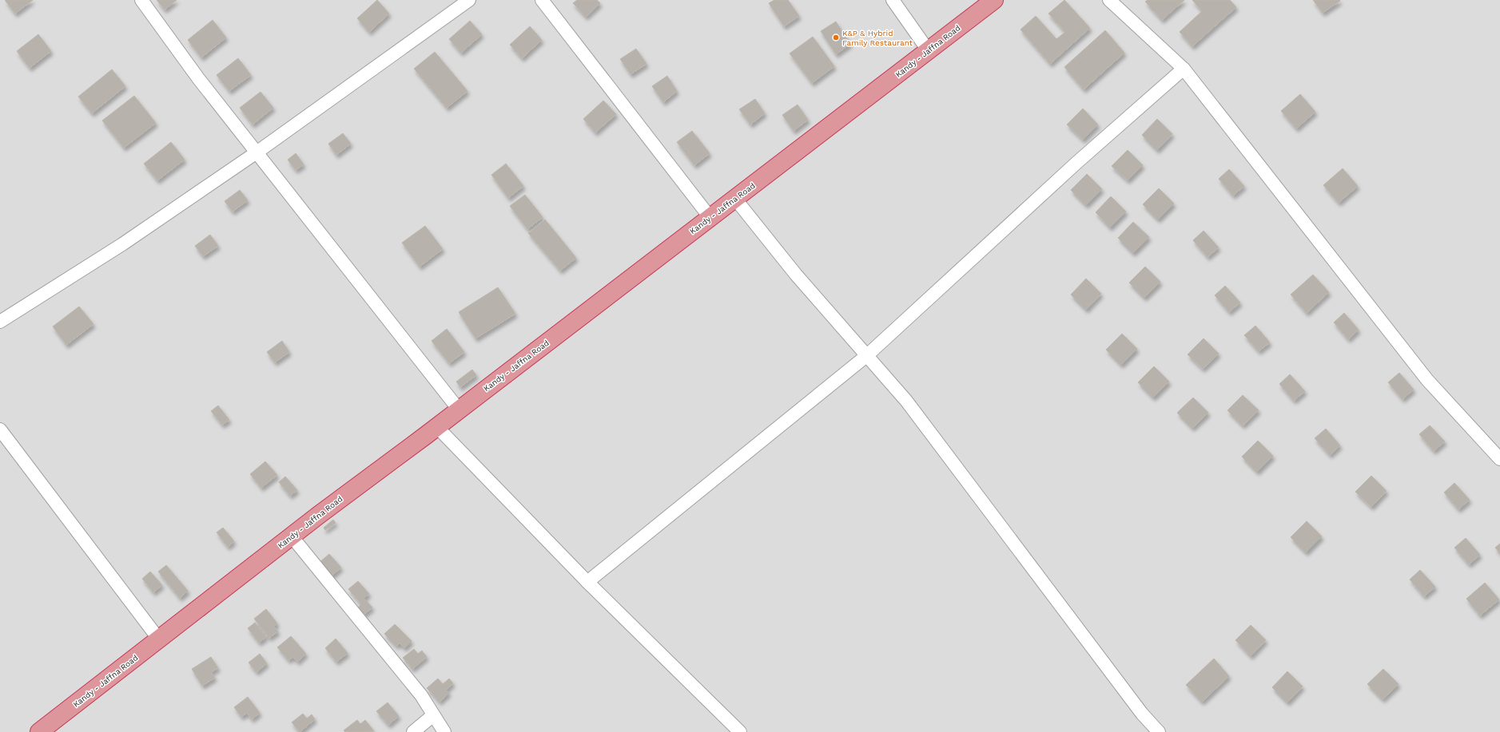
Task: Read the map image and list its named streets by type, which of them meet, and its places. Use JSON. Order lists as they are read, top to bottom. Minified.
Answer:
{"streets":{"highway":["Kandy - Jaffna Road"]},"places":["K&P & Hybrid Family Restaurant"]}
